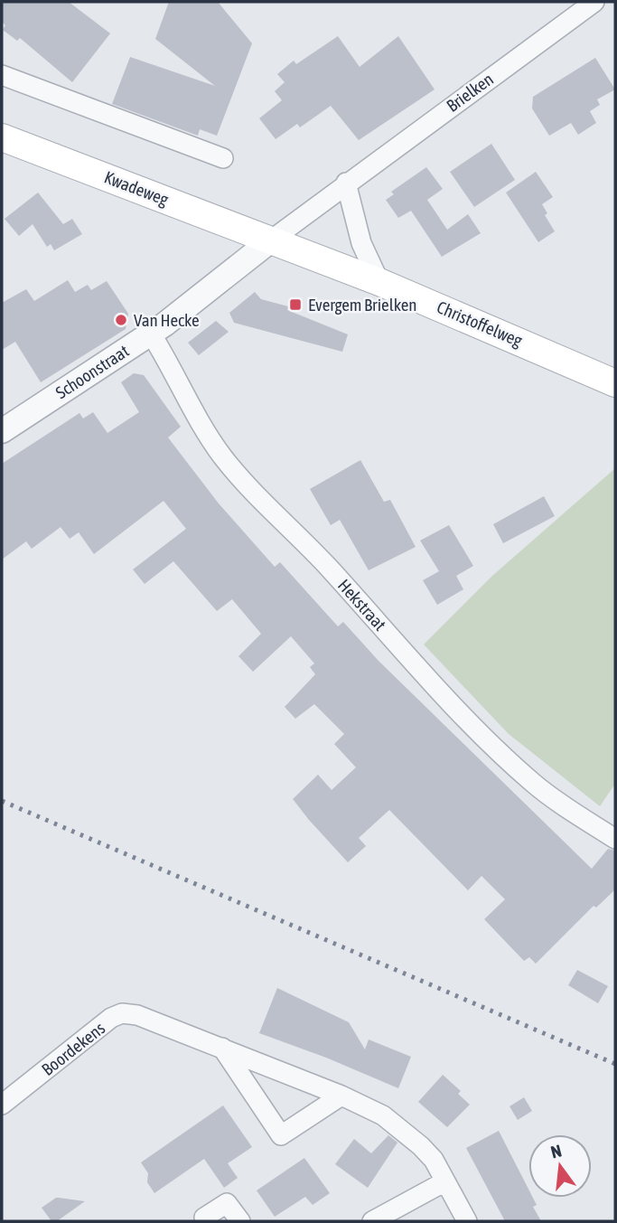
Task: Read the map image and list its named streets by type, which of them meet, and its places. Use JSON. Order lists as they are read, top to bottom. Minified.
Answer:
{"streets":{"main road":["Kwadeweg","Christoffelweg"],"street":["Brielken","Schoonstraat","Hekstraat","Boordekens"]},"crossings":[["Brielken","Kwadeweg"],["Brielken","Christoffelweg"],["Brielken","Schoonstraat"],["Kwadeweg","Christoffelweg"],["Kwadeweg","Schoonstraat"],["Christoffelweg","Schoonstraat"],["Schoonstraat","Hekstraat"]],"places":{"transit":["Evergem Brielken"],"other":["Van Hecke"]},"north":"top"}
